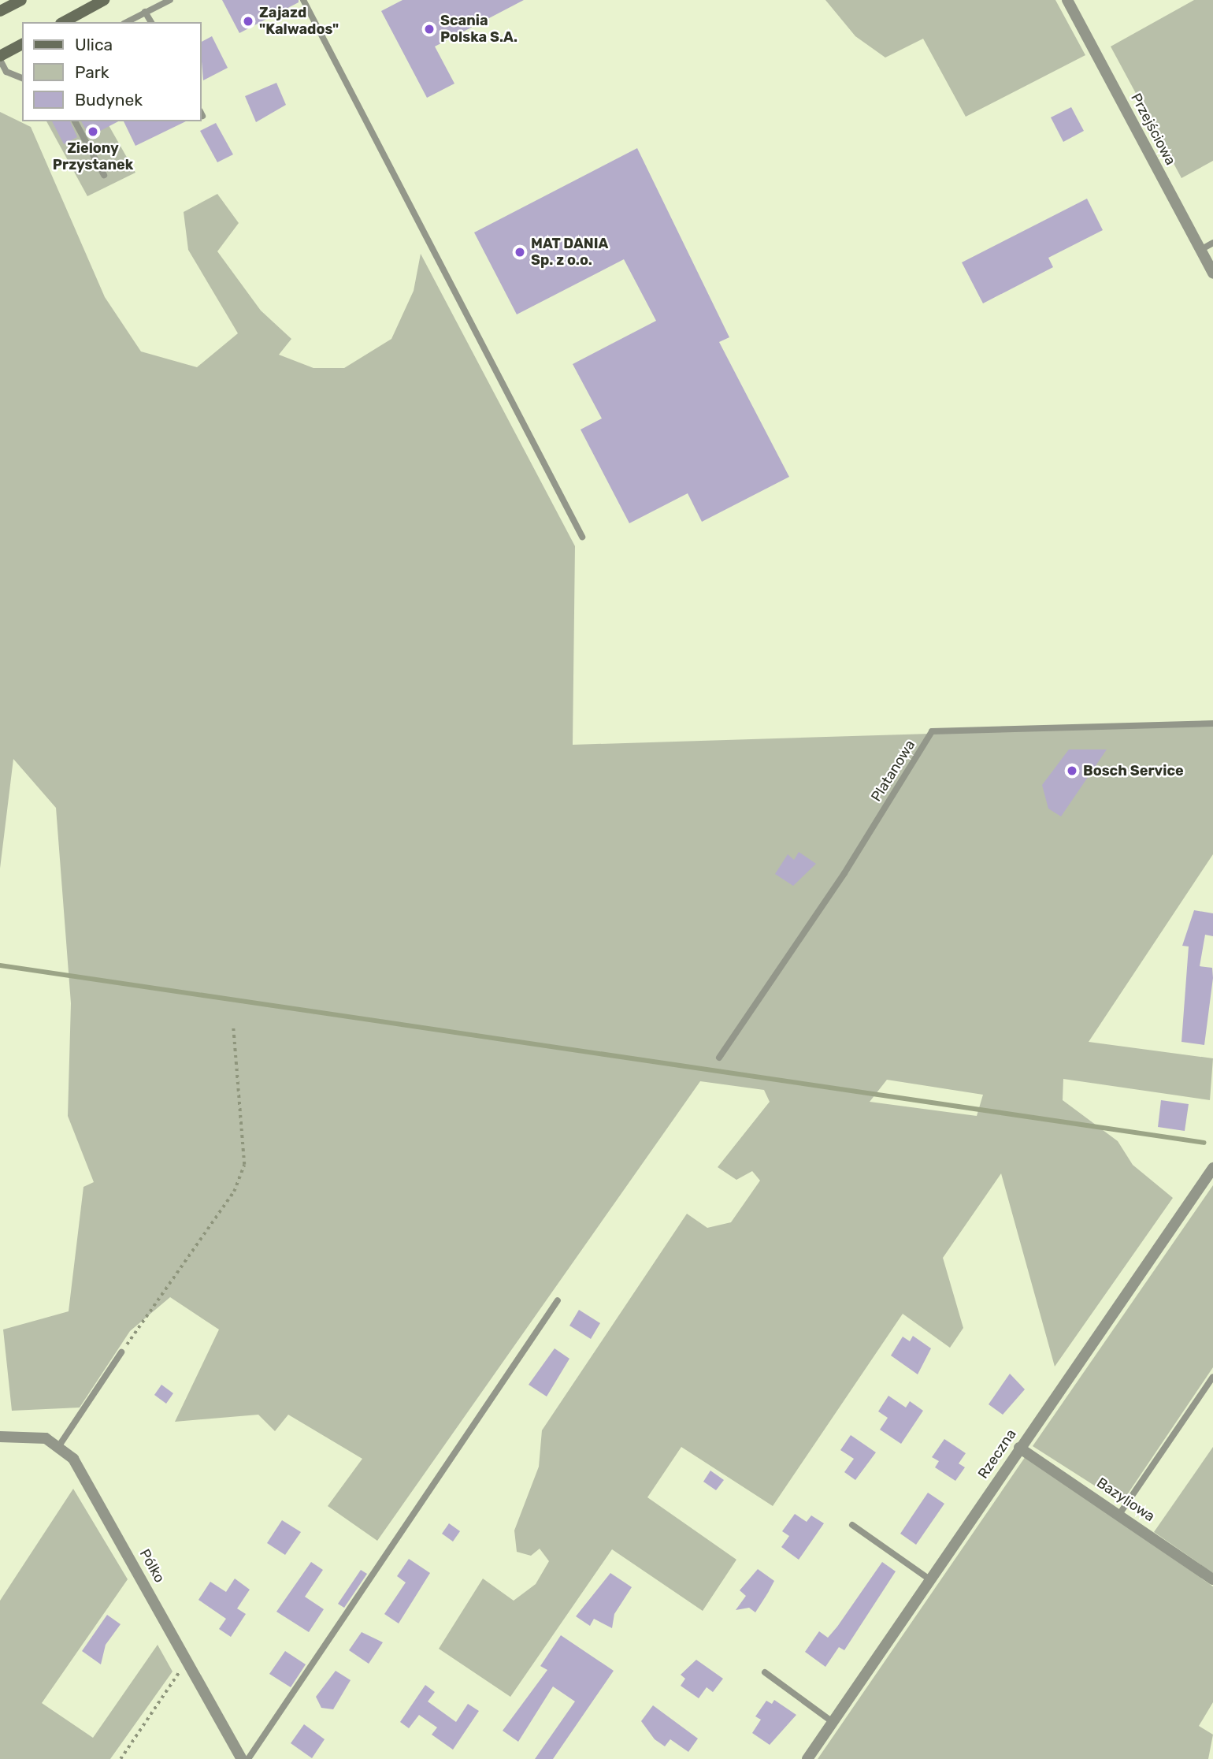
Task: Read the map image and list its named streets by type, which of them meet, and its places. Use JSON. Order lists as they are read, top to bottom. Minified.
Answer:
{"streets":{"street":["Przejściowa","Rzeczna","Bazyliowa","Pólko"],"lane":["Platanowa"]},"crossings":[["Rzeczna","Bazyliowa"]],"places":["Zajazd \"Kalwados\"","Scania Polska S.A.","Zielony Przystanek","MAT DANIA Sp. z o.o.","Bosch Service"],"legend":["Ulica","Park","Budynek"]}
